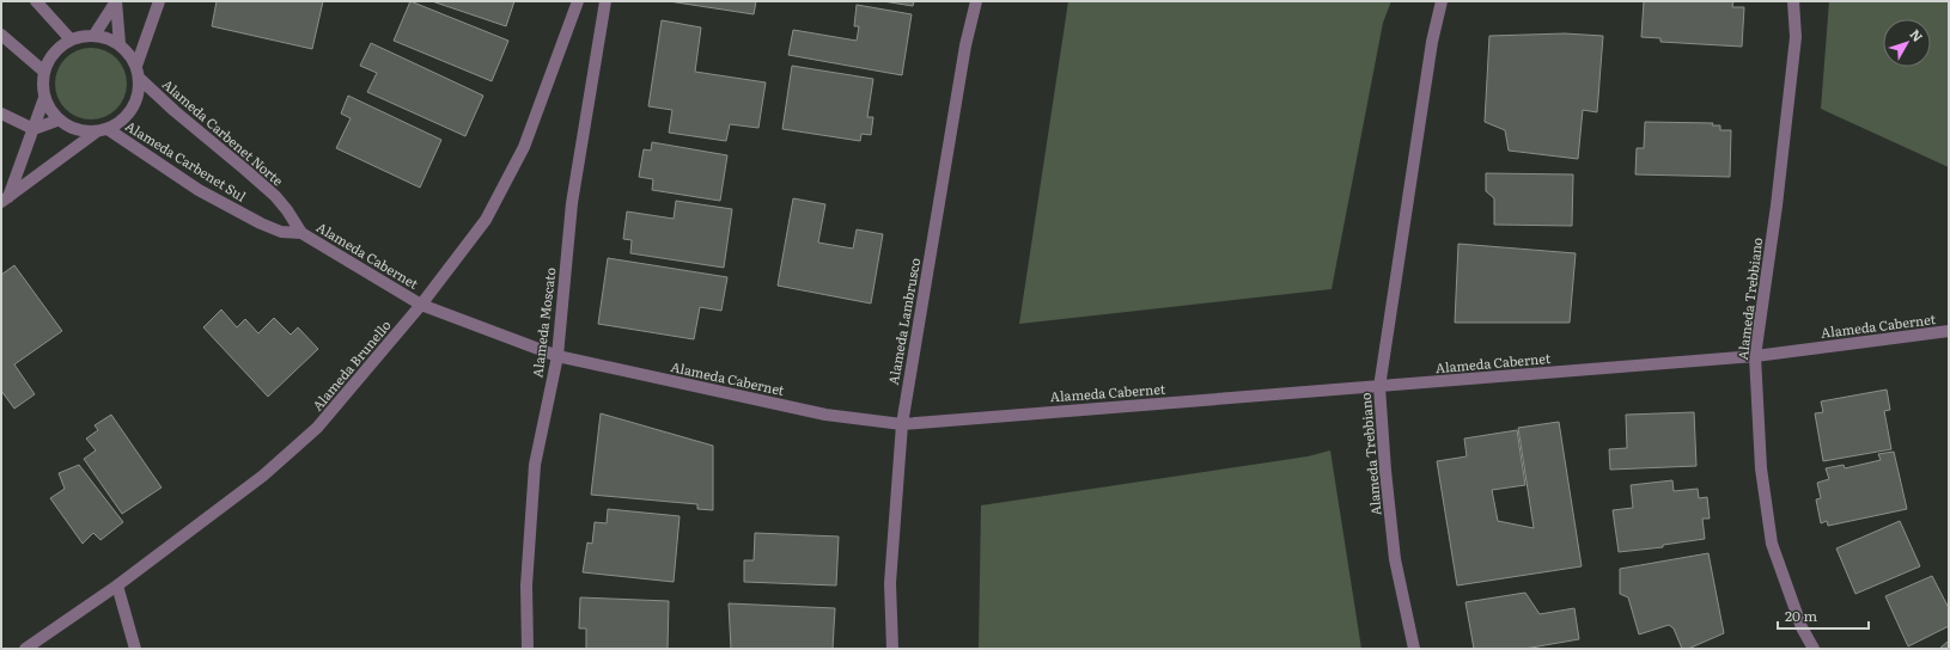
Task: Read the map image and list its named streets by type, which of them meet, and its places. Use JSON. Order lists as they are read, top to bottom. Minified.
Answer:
{"streets":{"street":["Alameda Carbenet Norte","Alameda Carbenet Sul","Alameda Cabernet","Alameda Trebbiano","Alameda Lambrusco","Alameda Moscato","Alameda Brunello"]},"crossings":[["Alameda Carbenet Norte","Alameda Carbenet Sul"],["Alameda Carbenet Norte","Alameda Cabernet"],["Alameda Carbenet Sul","Alameda Cabernet"],["Alameda Cabernet","Alameda Trebbiano"],["Alameda Cabernet","Alameda Lambrusco"],["Alameda Cabernet","Alameda Moscato"],["Alameda Cabernet","Alameda Brunello"]],"scale_bar":"20 m","north":"top right"}
